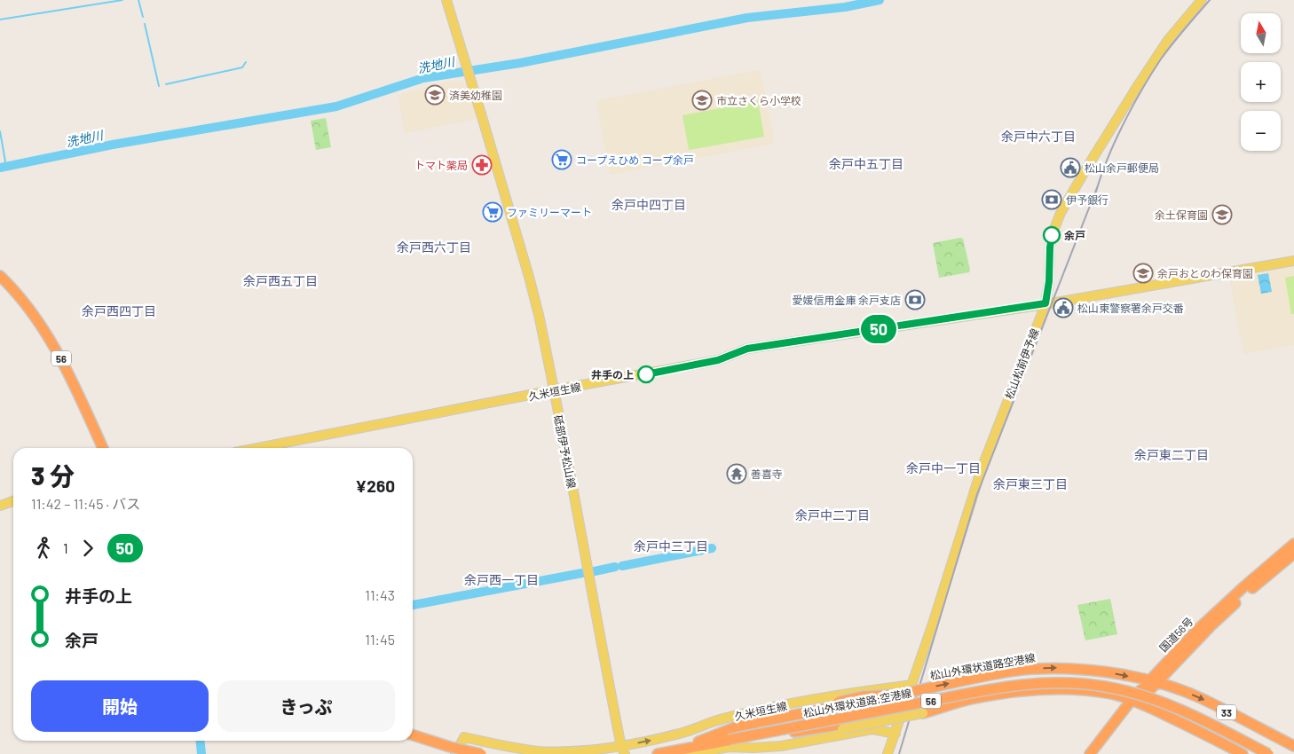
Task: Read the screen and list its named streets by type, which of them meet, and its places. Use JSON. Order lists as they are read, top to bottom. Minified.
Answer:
{"streets":{"highway":["56","国道56号","松山外環状道路空港線","松山外環状道路;空港線","33"],"main road":["松山松前伊予線","久米垣生線","砥部伊予松山線"]},"crossings":[["56","国道56号"],["56","松山外環状道路空港線"],["56","松山外環状道路;空港線"],["56","33"],["松山松前伊予線","久米垣生線"],["久米垣生線","砥部伊予松山線"],["久米垣生線","松山外環状道路空港線"],["国道56号","松山外環状道路空港線"],["国道56号","松山外環状道路;空港線"],["国道56号","33"],["松山外環状道路空港線","33"],["松山外環状道路;空港線","33"]],"districts":["余戸中六丁目","余戸中五丁目","余戸中四丁目","余戸西六丁目","余戸西五丁目","余戸西四丁目","余戸東二丁目","余戸中一丁目","余戸東三丁目","余戸中二丁目","余戸中三丁目","余戸西一丁目"],"water":["洗地川"],"places":{"school or university":["済美幼稚園","市立さくら小学校","余土保育園","余戸おとのわ保育園"],"supermarket":["コープえひめ コープ余戸","ファミリーマート"],"pharmacy":["トマト薬局"],"public building":["松山余戸郵便局","松山東警察署余戸交番"],"bank":["伊予銀行","愛媛信用金庫 余戸支店"],"other":["余戸","井手の上"],"temple":["善喜寺"]},"lines":["bus line 50"],"north":"top","page":{"on_map":"50","map_buttons":["+","−"],"heading":["3 分","11:42 – 11:45 · バス","¥260"],"legs":["1","50"],"list":[{"name":"井手の上","value":"11:43"},{"name":"余戸","value":"11:45"}],"buttons":["開始","きっぷ"]}}
